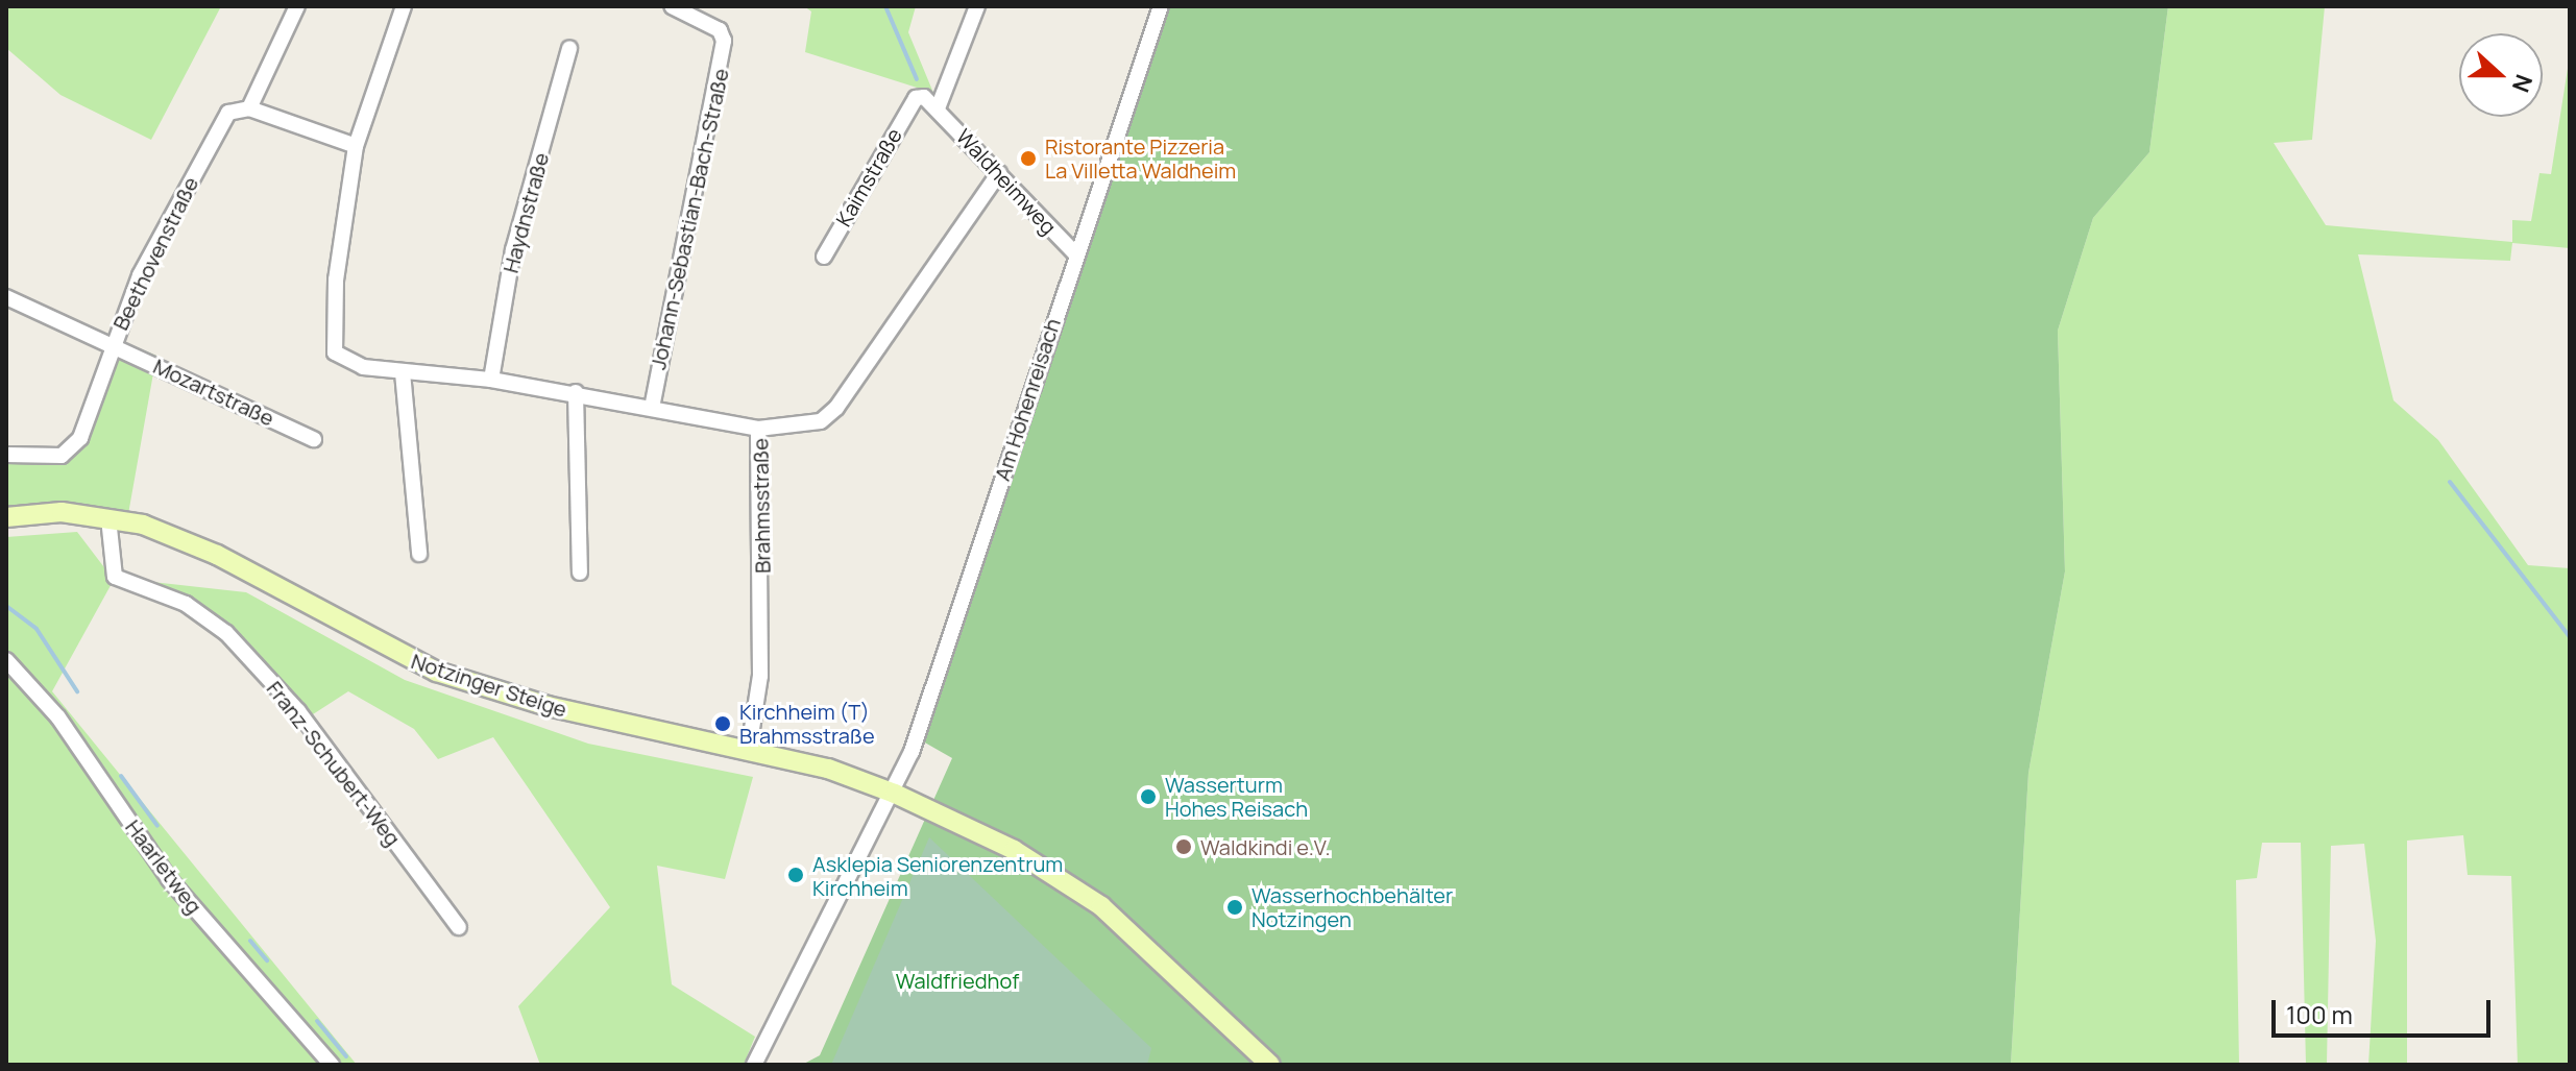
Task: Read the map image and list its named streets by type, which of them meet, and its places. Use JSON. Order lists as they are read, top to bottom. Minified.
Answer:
{"streets":{"main road":["Notzinger Steige"],"street":["Kaimstraße","Waldheimweg","Haydnstraße","Johann-Sebastian-Bach-Straße","Beethovenstraße","Mozartstraße","Am Hohenreisach","Brahmsstraße","Franz-Schubert-Weg","Haarletweg"]},"crossings":[["Kaimstraße","Waldheimweg"],["Waldheimweg","Am Hohenreisach"],["Waldheimweg","Brahmsstraße"],["Beethovenstraße","Mozartstraße"],["Am Hohenreisach","Notzinger Steige"],["Brahmsstraße","Notzinger Steige"],["Notzinger Steige","Franz-Schubert-Weg"]],"parks":["Waldfriedhof"],"places":["Ristorante Pizzeria La Villetta Waldheim","Kirchheim (T) Brahmsstraße","Wasserturm Hohes Reisach","Waldkindi e.V.","Asklepia Seniorenzentrum Kirchheim","Wasserhochbehälter Notzingen"],"scale_bar":"100 m","north":"right"}
